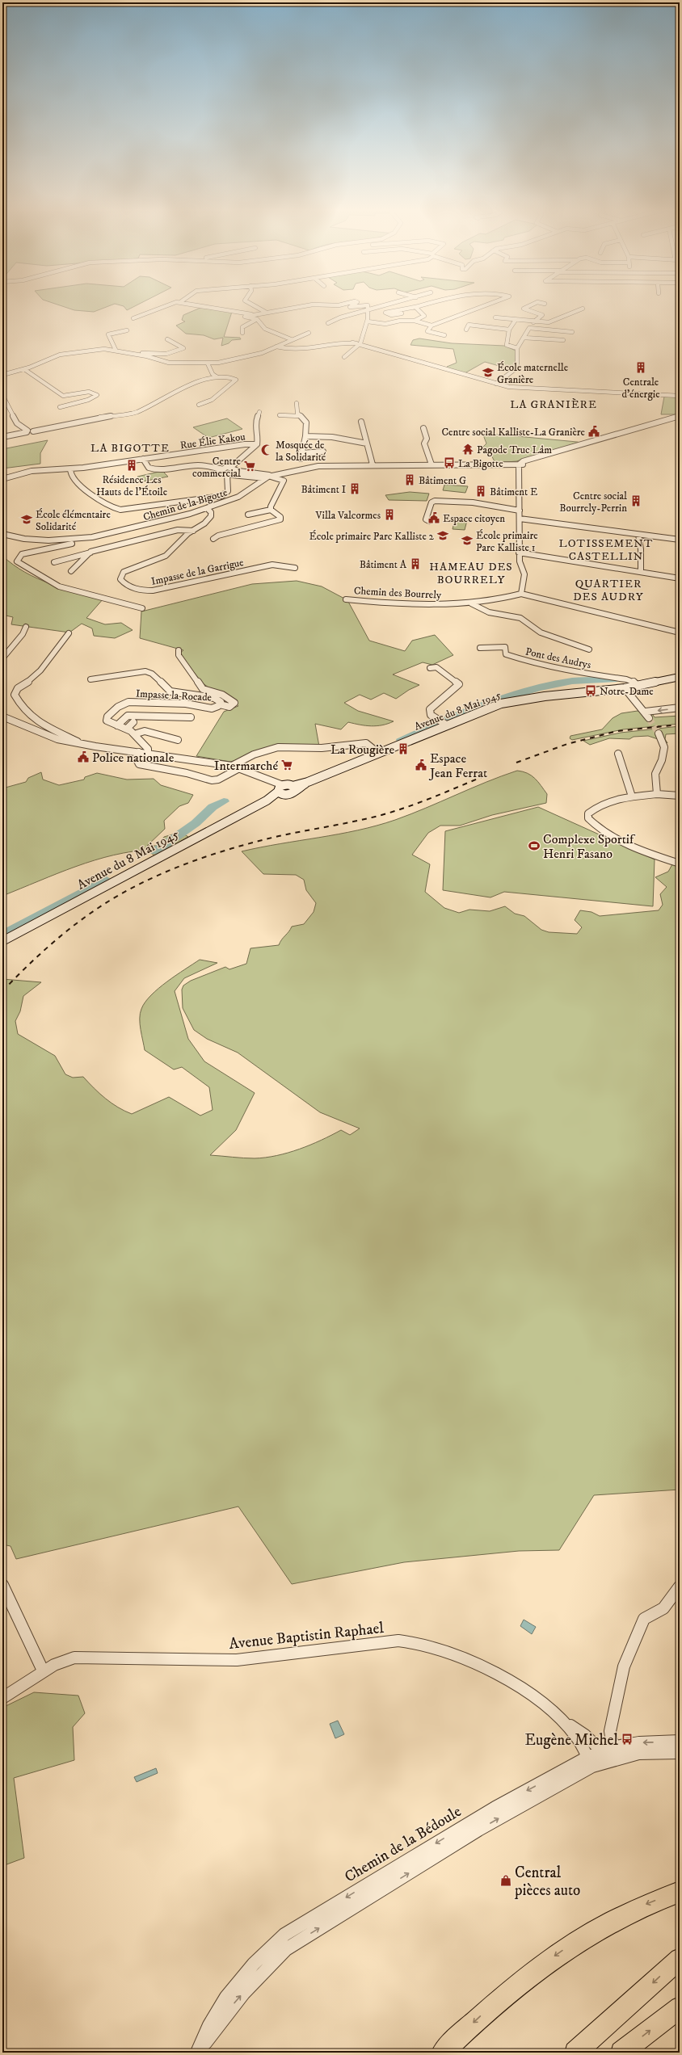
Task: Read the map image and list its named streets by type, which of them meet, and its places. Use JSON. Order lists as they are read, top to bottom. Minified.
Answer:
{"streets":{"main road":["Avenue du 8 Mai 1945"],"street":["Rue Élie Kakou","Chemin de la Bigotte","Impasse de la Garrigue","Chemin des Bourrely","Pont des Audrys","Impasse la Rocade","Avenue Baptistin Raphael","Chemin de la Bédoule"]},"crossings":[["Chemin de la Bigotte","Impasse de la Garrigue"],["Pont des Audrys","Avenue du 8 Mai 1945"],["Avenue Baptistin Raphael","Chemin de la Bédoule"]],"districts":["LA GRANIÈRE","LA BIGOTTE","LOTISSEMENT CASTELLIN","HAMEAU DES BOURRELY","QUARTIER DES AUDRY"],"places":{"building":["Centrale d'énergie","Résidence Les Hauts de l'Étoile","Bâtiment G","Bâtiment I","Bâtiment E","Centre social Bourrely-Perrin","Villa Valcormes","Bâtiment A","La Rougière"],"school or university":["École maternelle Granière","École élémentaire Solidarité","École primaire Parc Kalliste 2","École primaire Parc Kalliste 1"],"public building":["Centre social Kalliste-La Granière","Espace citoyen","Police nationale","Espace Jean Ferrat"],"temple":["Pagode Truc Lâm"],"mosque":["Mosquée de la Solidarité"],"bus stop":["La Bigotte","Notre-Dame","Eugène Michel"],"supermarket":["Centre commercial","Intermarché"],"sports":["Complexe Sportif Henri Fasano"],"shop":["Central pièces auto"]}}
